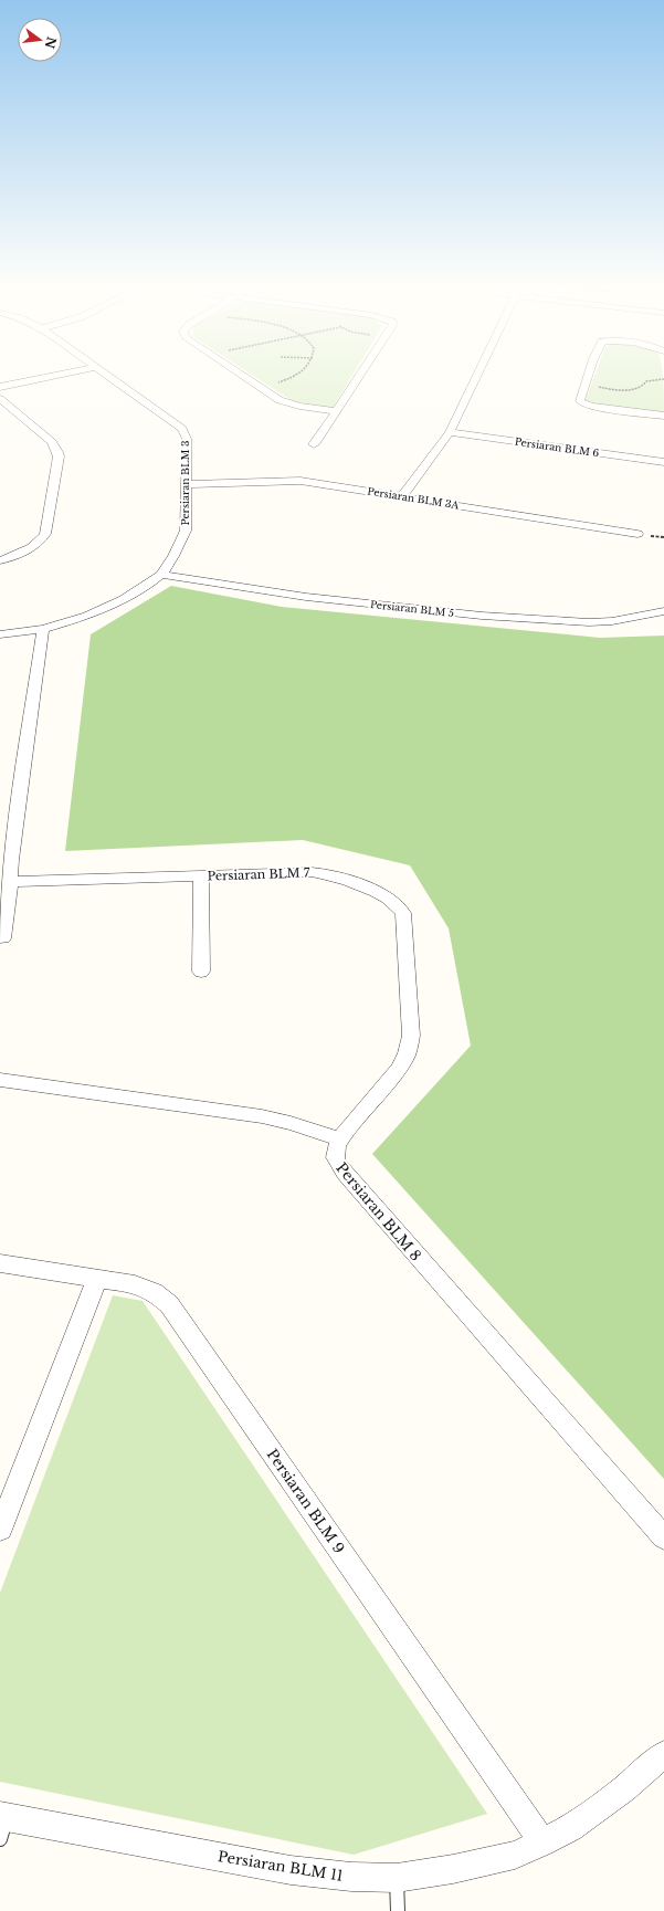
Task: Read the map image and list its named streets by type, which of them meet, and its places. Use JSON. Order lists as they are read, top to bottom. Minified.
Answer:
{"streets":{"street":["Persiaran BLM 6","Persiaran BLM 3","Persiaran BLM 3A","Persiaran BLM 5","Persiaran BLM 7","Persiaran BLM 8","Persiaran BLM 9","Persiaran BLM 11"]},"crossings":[["Persiaran BLM 3","Persiaran BLM 3A"],["Persiaran BLM 3","Persiaran BLM 5"],["Persiaran BLM 7","Persiaran BLM 8"],["Persiaran BLM 9","Persiaran BLM 11"]],"north":"right"}
